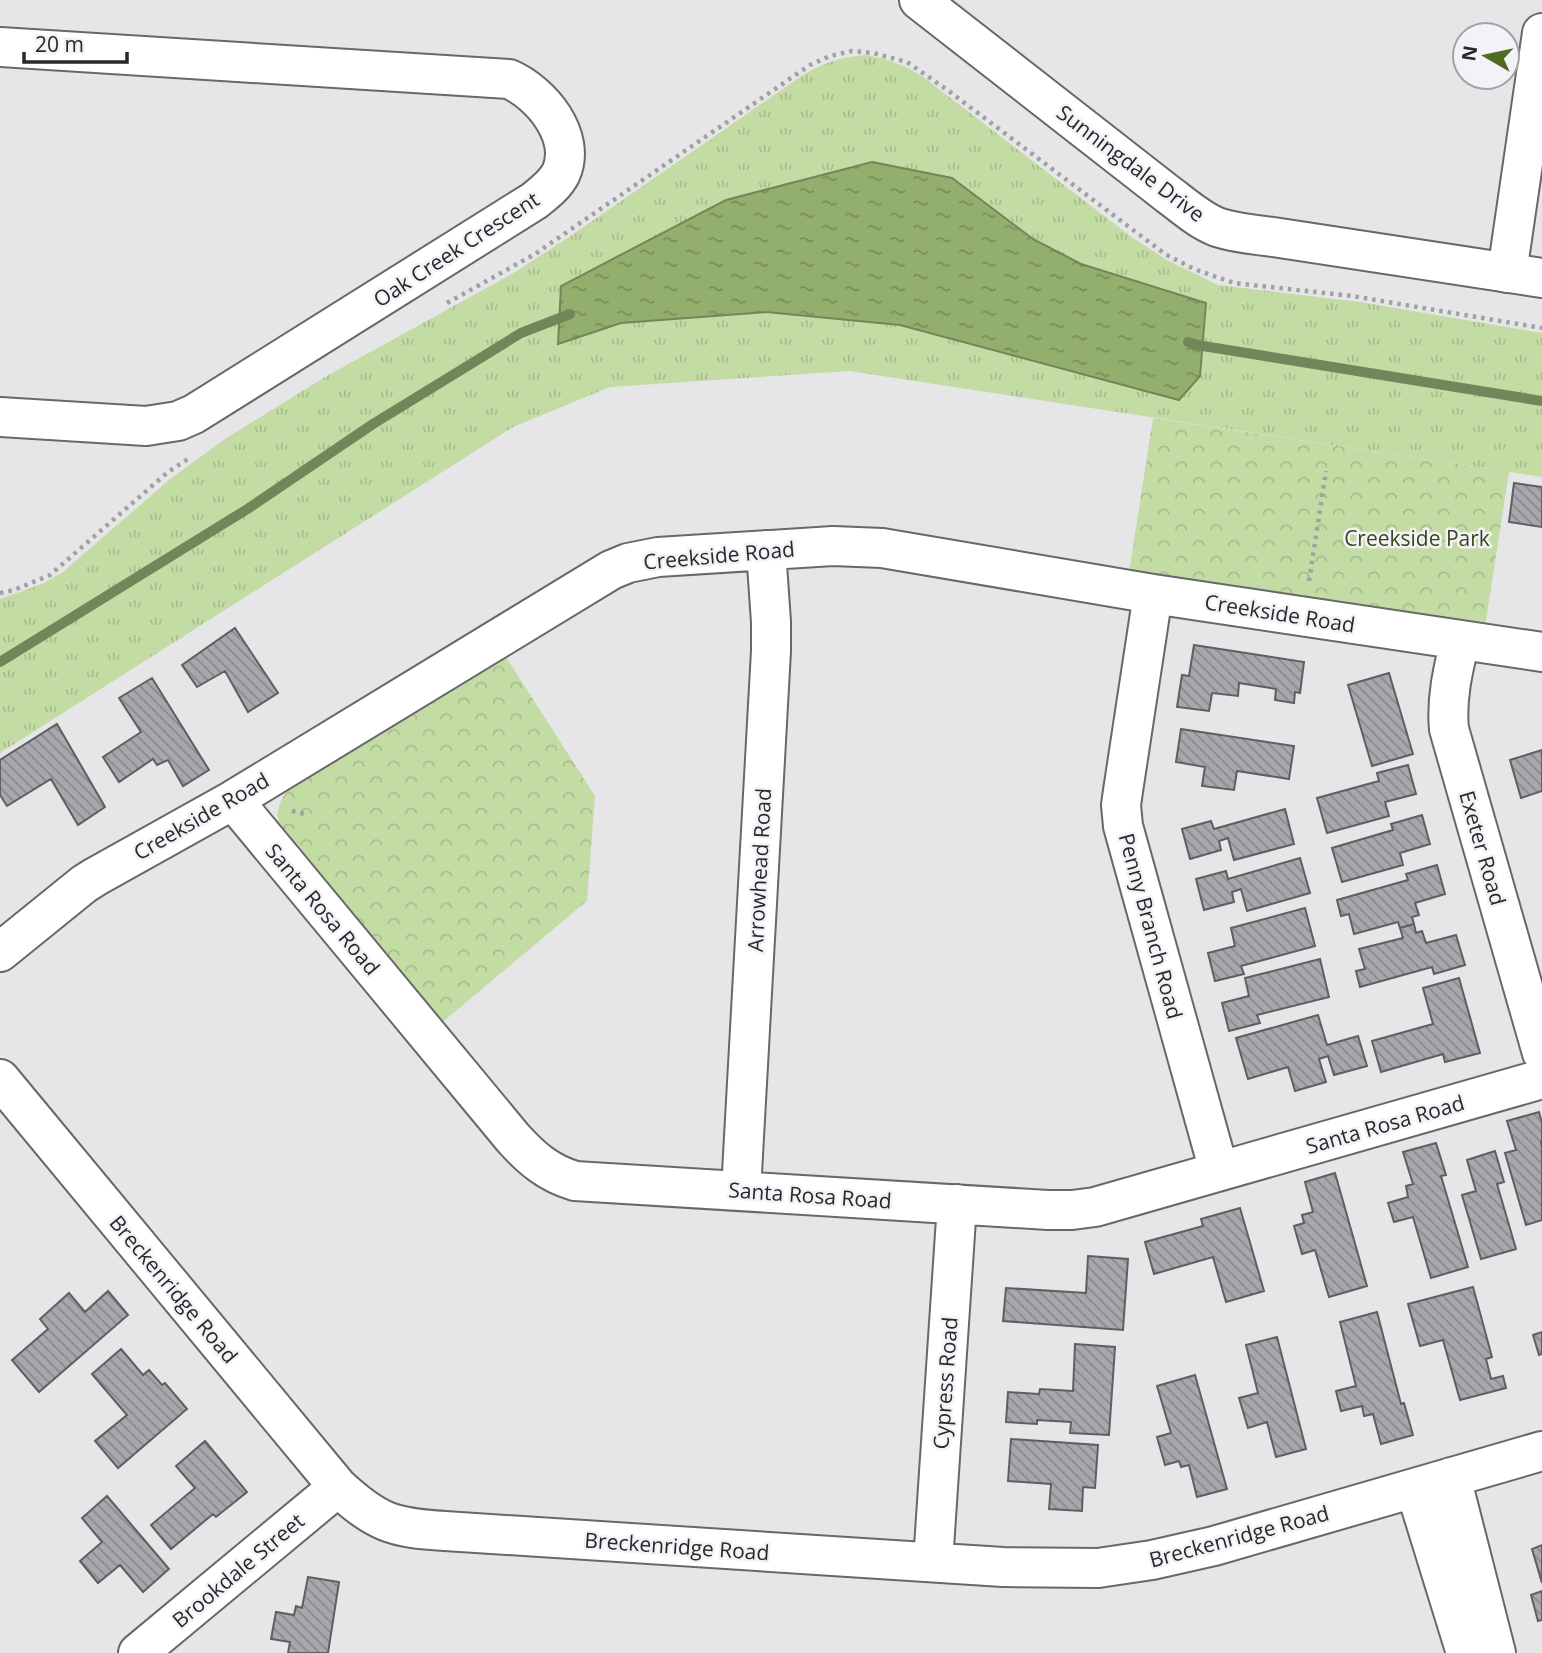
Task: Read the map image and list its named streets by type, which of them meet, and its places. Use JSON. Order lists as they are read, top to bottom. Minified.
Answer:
{"streets":{"street":["Sunningdale Drive","Oak Creek Crescent","Creekside Road","Exeter Road","Arrowhead Road","Santa Rosa Road","Penny Branch Road","Breckenridge Road","Cypress Road","Brookdale Street"]},"crossings":[["Creekside Road","Exeter Road"],["Creekside Road","Arrowhead Road"],["Creekside Road","Santa Rosa Road"],["Creekside Road","Penny Branch Road"],["Arrowhead Road","Santa Rosa Road"],["Santa Rosa Road","Penny Branch Road"],["Santa Rosa Road","Cypress Road"],["Breckenridge Road","Cypress Road"],["Breckenridge Road","Brookdale Street"]],"parks":["Creekside Park"],"scale_bar":"20 m","north":"left"}
